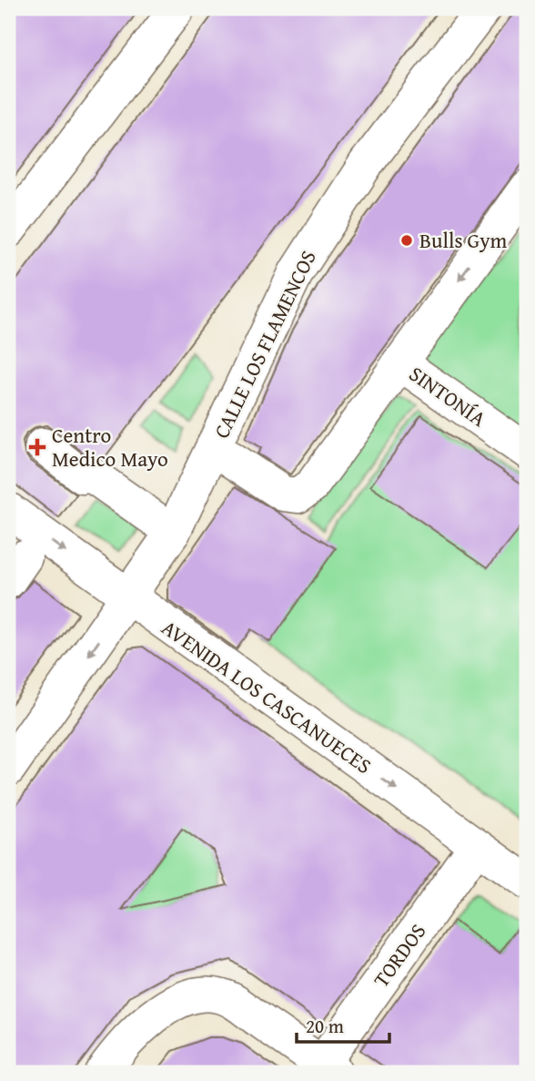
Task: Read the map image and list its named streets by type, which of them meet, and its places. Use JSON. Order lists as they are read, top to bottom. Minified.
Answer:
{"streets":{"street":["CALLE LOS FLAMENCOS","SINTONÍA","AVENIDA LOS CASCANUECES","TORDOS"]},"crossings":[["CALLE LOS FLAMENCOS","AVENIDA LOS CASCANUECES"],["AVENIDA LOS CASCANUECES","TORDOS"]],"one_way":["AVENIDA LOS CASCANUECES"],"places":{"other":["Bulls Gym"],"health":["Centro Medico Mayo"]},"scale_bar":"20 m"}
